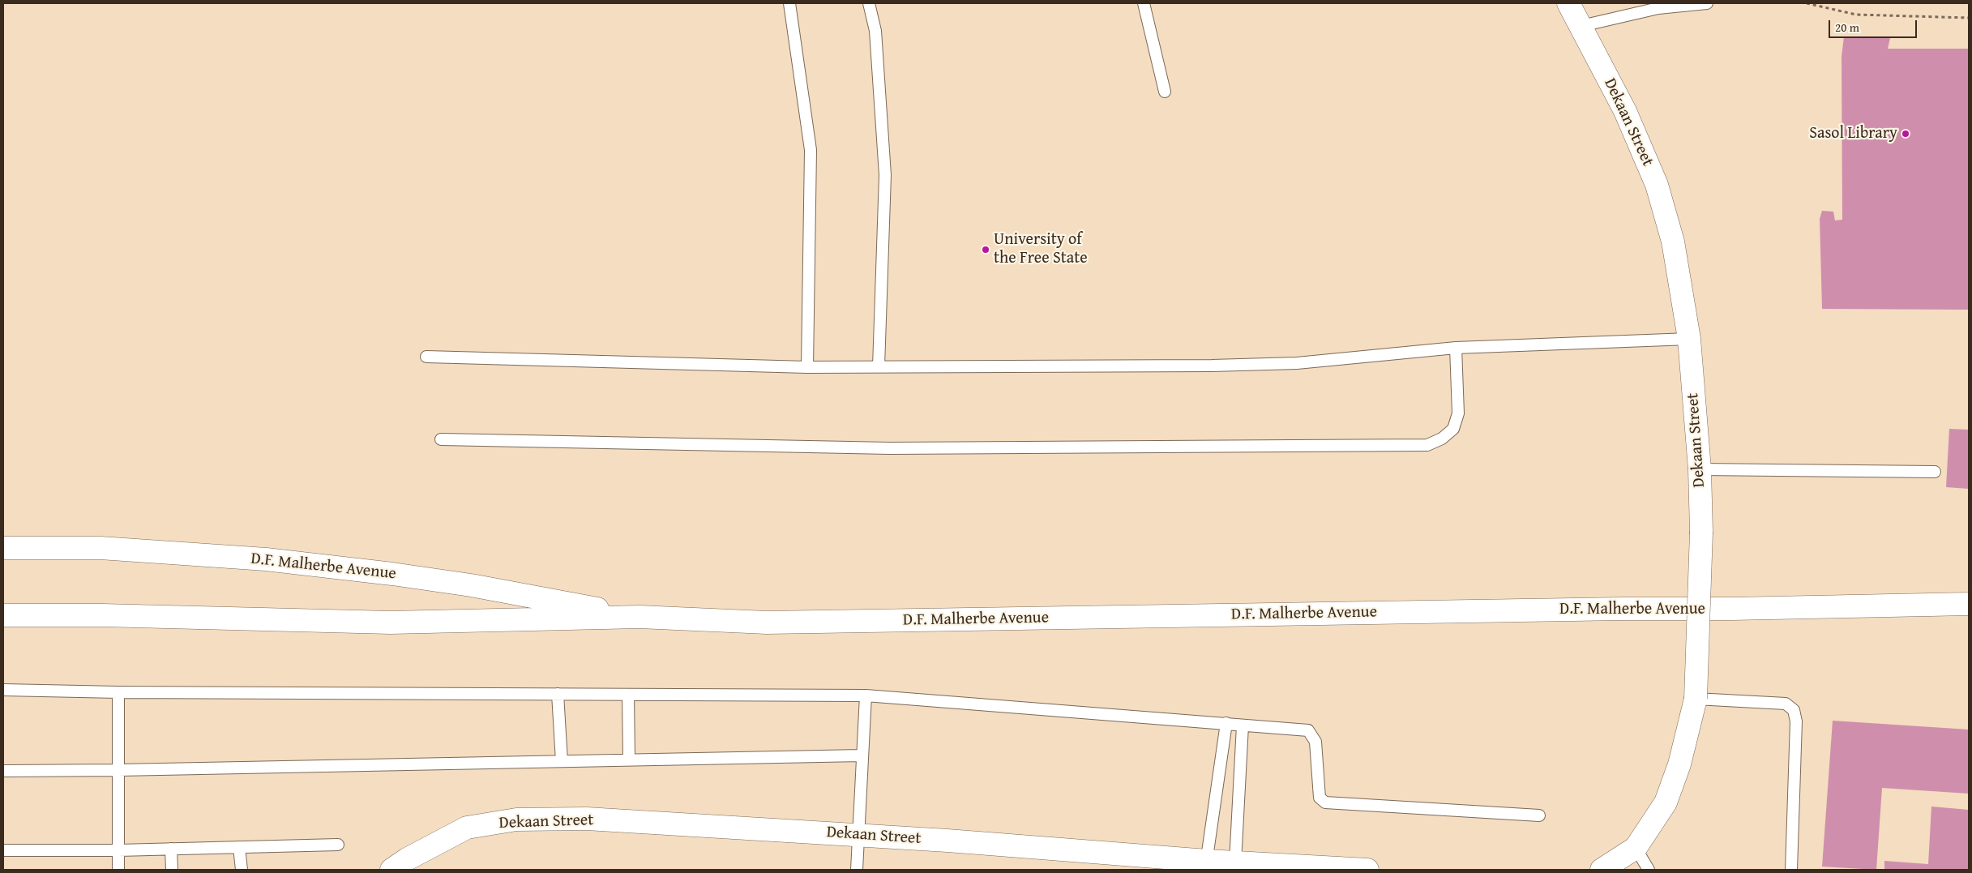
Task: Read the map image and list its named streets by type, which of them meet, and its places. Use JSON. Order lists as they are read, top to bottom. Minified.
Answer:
{"streets":{"street":["Dekaan Street","D.F. Malherbe Avenue"]},"places":["Sasol Library","University of the Free State"],"scale_bar":"20 m"}
